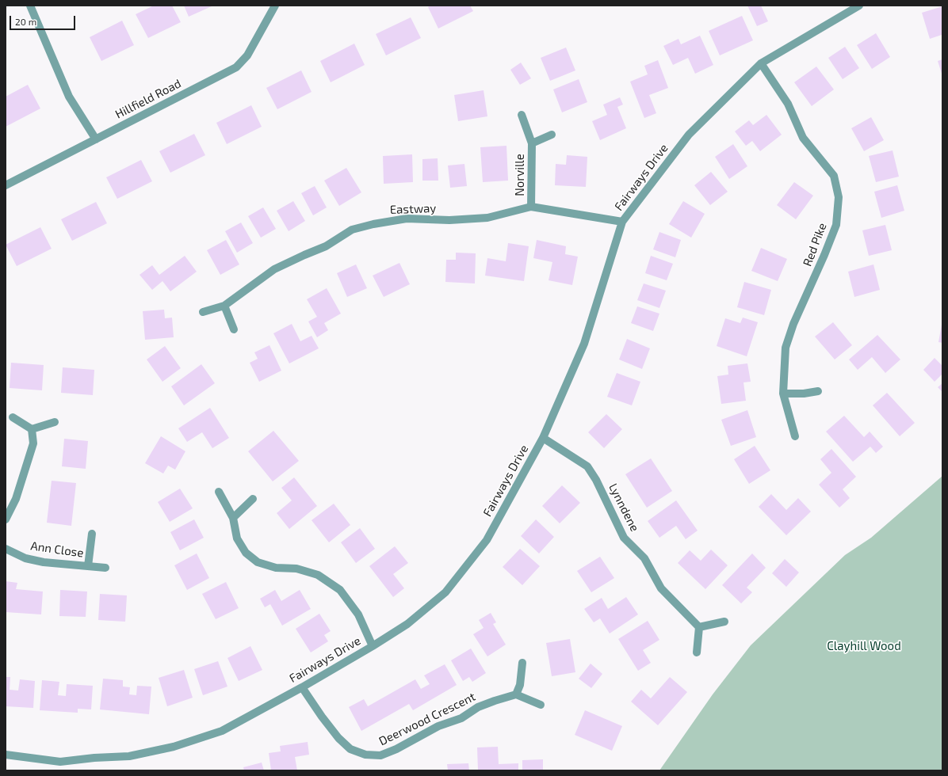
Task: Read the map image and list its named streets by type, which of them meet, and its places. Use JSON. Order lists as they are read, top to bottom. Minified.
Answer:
{"streets":{"street":["Hillfield Road","Norville","Fairways Drive","Eastway","Red Pike","Lynndene","Ann Close","Deerwood Crescent"]},"crossings":[["Norville","Eastway"],["Fairways Drive","Eastway"],["Fairways Drive","Red Pike"],["Fairways Drive","Lynndene"],["Fairways Drive","Deerwood Crescent"]],"parks":["Clayhill Wood"],"scale_bar":"20 m"}
